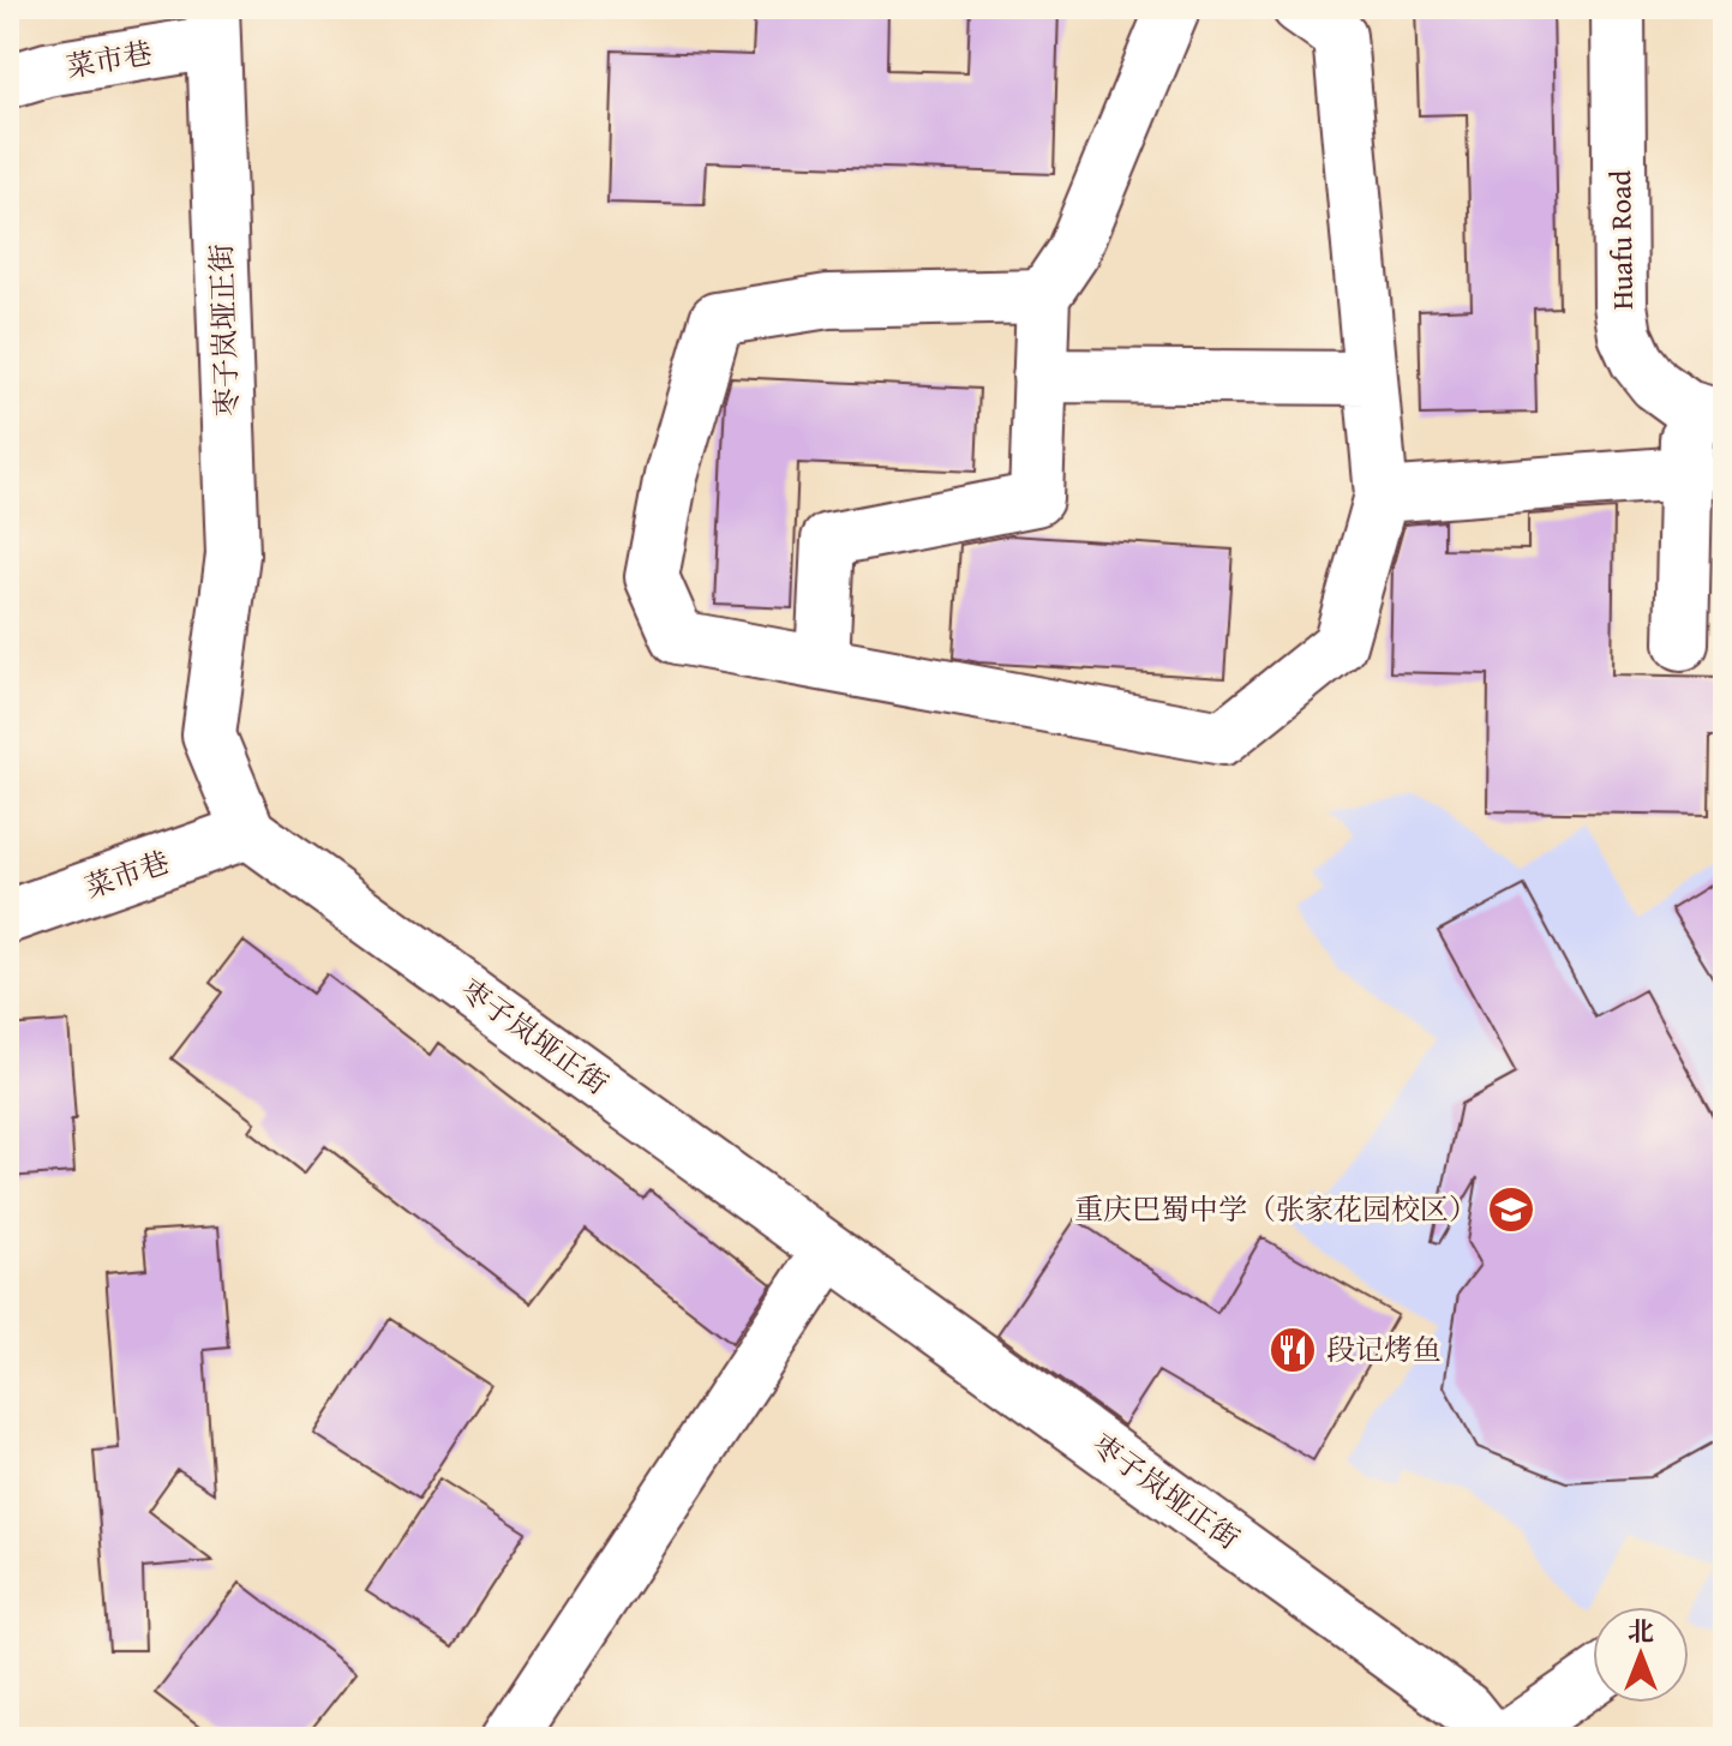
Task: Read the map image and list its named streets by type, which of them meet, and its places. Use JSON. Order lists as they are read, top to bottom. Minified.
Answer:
{"streets":{"street":["菜市巷","Huafu Road","枣子岚垭正街"]},"crossings":[["菜市巷","枣子岚垭正街"]],"places":{"school or university":["重庆巴蜀中学（张家花园校区）"],"restaurant":["段记烤鱼"]},"north":"top"}
